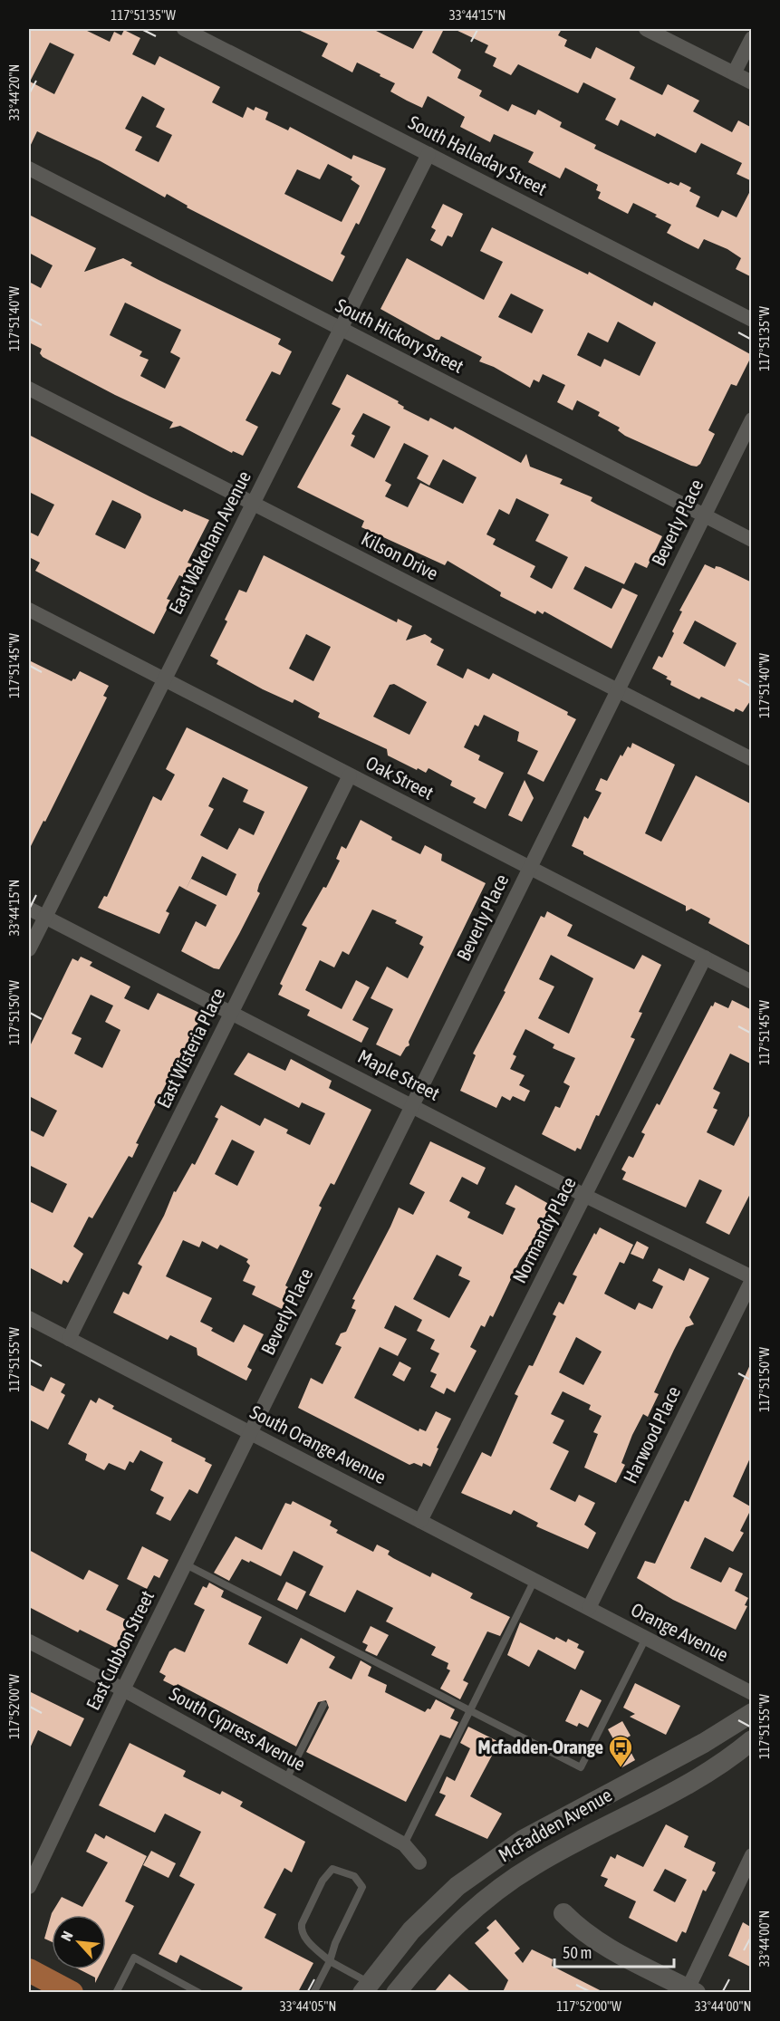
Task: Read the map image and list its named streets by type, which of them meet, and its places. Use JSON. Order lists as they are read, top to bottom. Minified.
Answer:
{"streets":{"street":["South Halladay Street","South Hickory Street","Beverly Place","East Wakeham Avenue","Kilson Drive","Oak Street","East Wisteria Place","Maple Street","Normandy Place","Harwood Place","South Orange Avenue","Orange Avenue","East Cubbon Street","South Cypress Avenue","McFadden Avenue"]},"crossings":[["South Halladay Street","East Wakeham Avenue"],["South Hickory Street","Beverly Place"],["South Hickory Street","East Wakeham Avenue"],["Beverly Place","Kilson Drive"],["Beverly Place","Oak Street"],["Beverly Place","Maple Street"],["Beverly Place","South Orange Avenue"],["Beverly Place","East Cubbon Street"],["East Wakeham Avenue","Kilson Drive"],["East Wakeham Avenue","Oak Street"],["East Wakeham Avenue","Maple Street"],["Oak Street","East Wisteria Place"],["Oak Street","Normandy Place"],["East Wisteria Place","Maple Street"],["East Wisteria Place","South Orange Avenue"],["Maple Street","Normandy Place"],["Maple Street","Harwood Place"],["Normandy Place","South Orange Avenue"],["Harwood Place","South Orange Avenue"],["Harwood Place","Orange Avenue"],["South Orange Avenue","Orange Avenue"],["South Orange Avenue","East Cubbon Street"],["East Cubbon Street","South Cypress Avenue"]],"places":{"bus stop":["Mcfadden-Orange"]},"scale_bar":"50 m","north":"top left","coordinates":["117°51'35\"W","33°44'15\"N","33°44'20\"N","117°51'40\"W","117°51'45\"W","117°51'50\"W","117°51'55\"W","117°52'00\"W","33°44'00\"N","33°44'05\"N"]}
